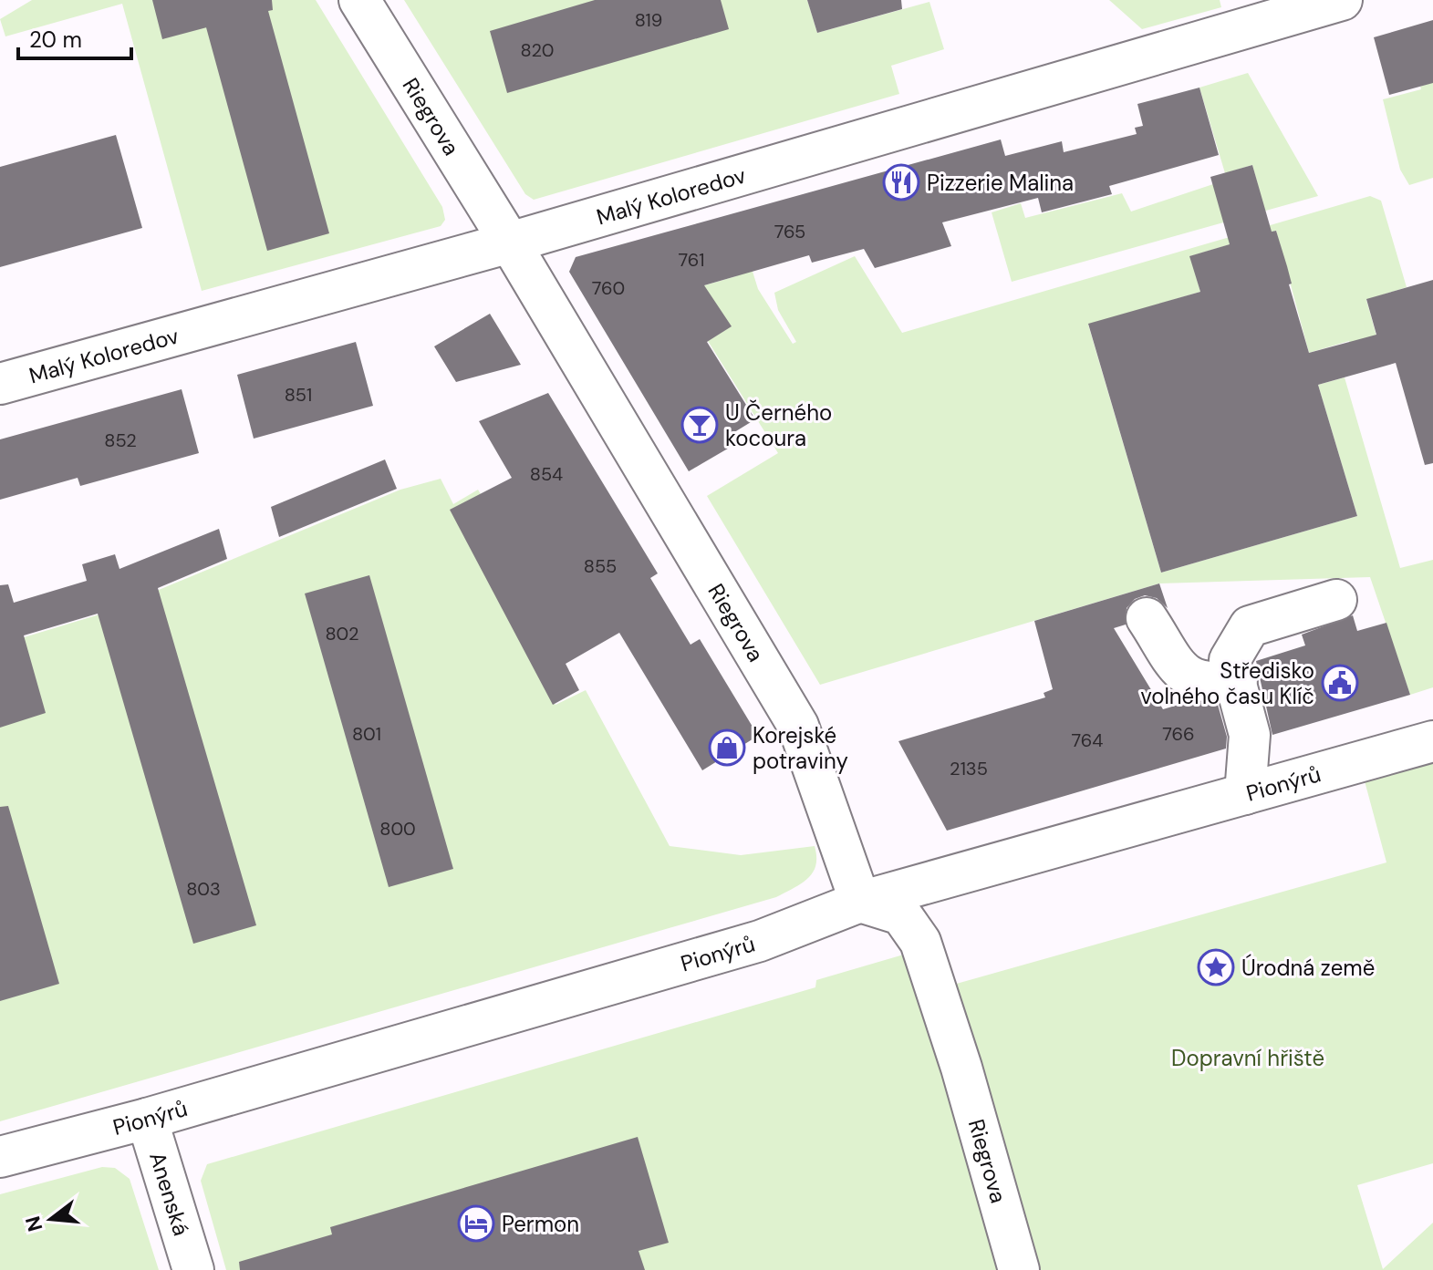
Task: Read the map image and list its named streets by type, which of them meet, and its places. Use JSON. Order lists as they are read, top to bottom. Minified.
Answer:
{"streets":{"street":["Riegrova","Malý Koloredov","Pionýrů","Anenská"]},"crossings":[["Riegrova","Malý Koloredov"],["Riegrova","Pionýrů"],["Pionýrů","Anenská"]],"parks":["Dopravní hřiště"],"places":{"restaurant":["Pizzerie Malina"],"bar":["U Černého kocoura"],"public building":["Středisko volného času Klíč"],"shop":["Korejské potraviny"],"place":["Úrodná země"],"hotel":["Permon"]},"house_numbers":["819","820","765","761","760","851","852","854","855","802","801","766","764","2135","800","803"],"scale_bar":"20 m","north":"left"}
